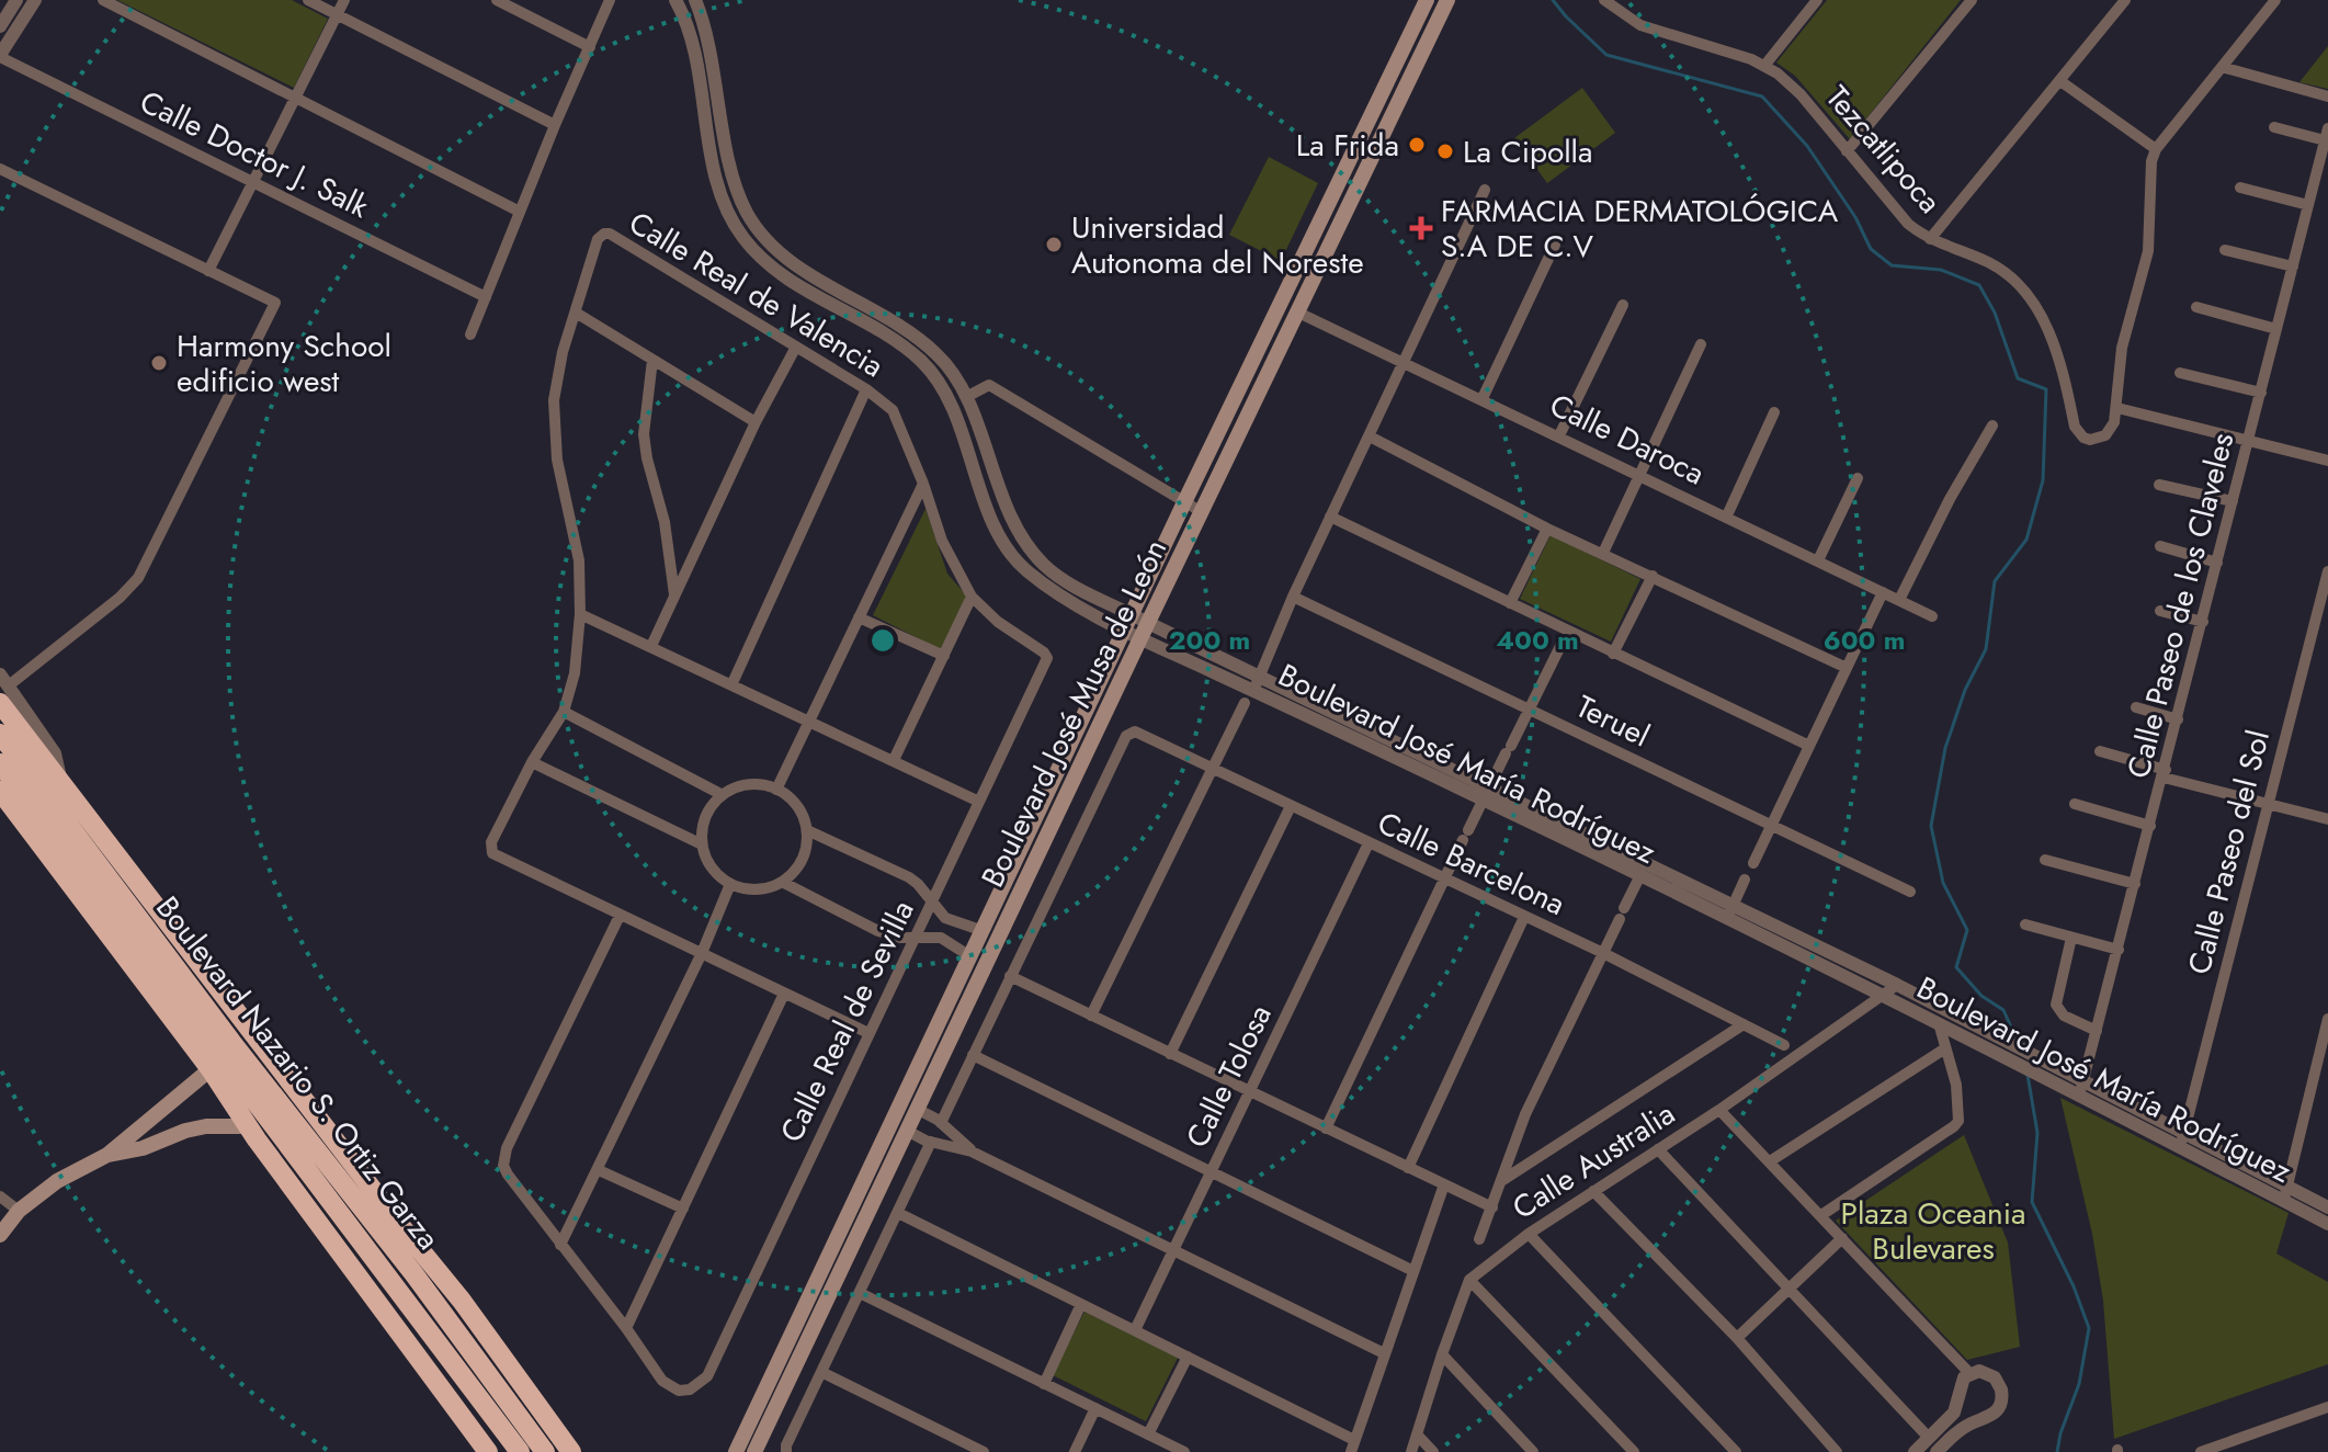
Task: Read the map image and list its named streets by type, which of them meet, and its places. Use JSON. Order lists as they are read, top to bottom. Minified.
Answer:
{"streets":{"highway":["Boulevard Nazario S. Ortiz Garza"],"main road":["Boulevard José Musa de León"],"street":["Tezcatlipoca","Calle Doctor J. Salk","Calle Real de Valencia","Calle Daroca","Calle Paseo de los Claveles","Teruel","Boulevard José María Rodríguez","Calle Paseo del Sol","Calle Barcelona","Calle Real de Sevilla","Calle Tolosa","Calle Australia"]},"crossings":[["Calle Real de Valencia","Calle Real de Sevilla"],["Calle Daroca","Boulevard José Musa de León"],["Calle Paseo de los Claveles","Boulevard José María Rodríguez"],["Boulevard José Musa de León","Boulevard José María Rodríguez"],["Boulevard José María Rodríguez","Calle Paseo del Sol"],["Boulevard José María Rodríguez","Calle Australia"],["Calle Barcelona","Calle Tolosa"]],"parks":["Plaza Oceania Bulevares"],"places":{"other":["La Frida","La Cipolla","Universidad Autonoma del Noreste","Harmony School edificio west"],"health":["FARMACIA DERMATOLÓGICA S.A DE C.V"]},"rings":["200 m","400 m","600 m"]}
